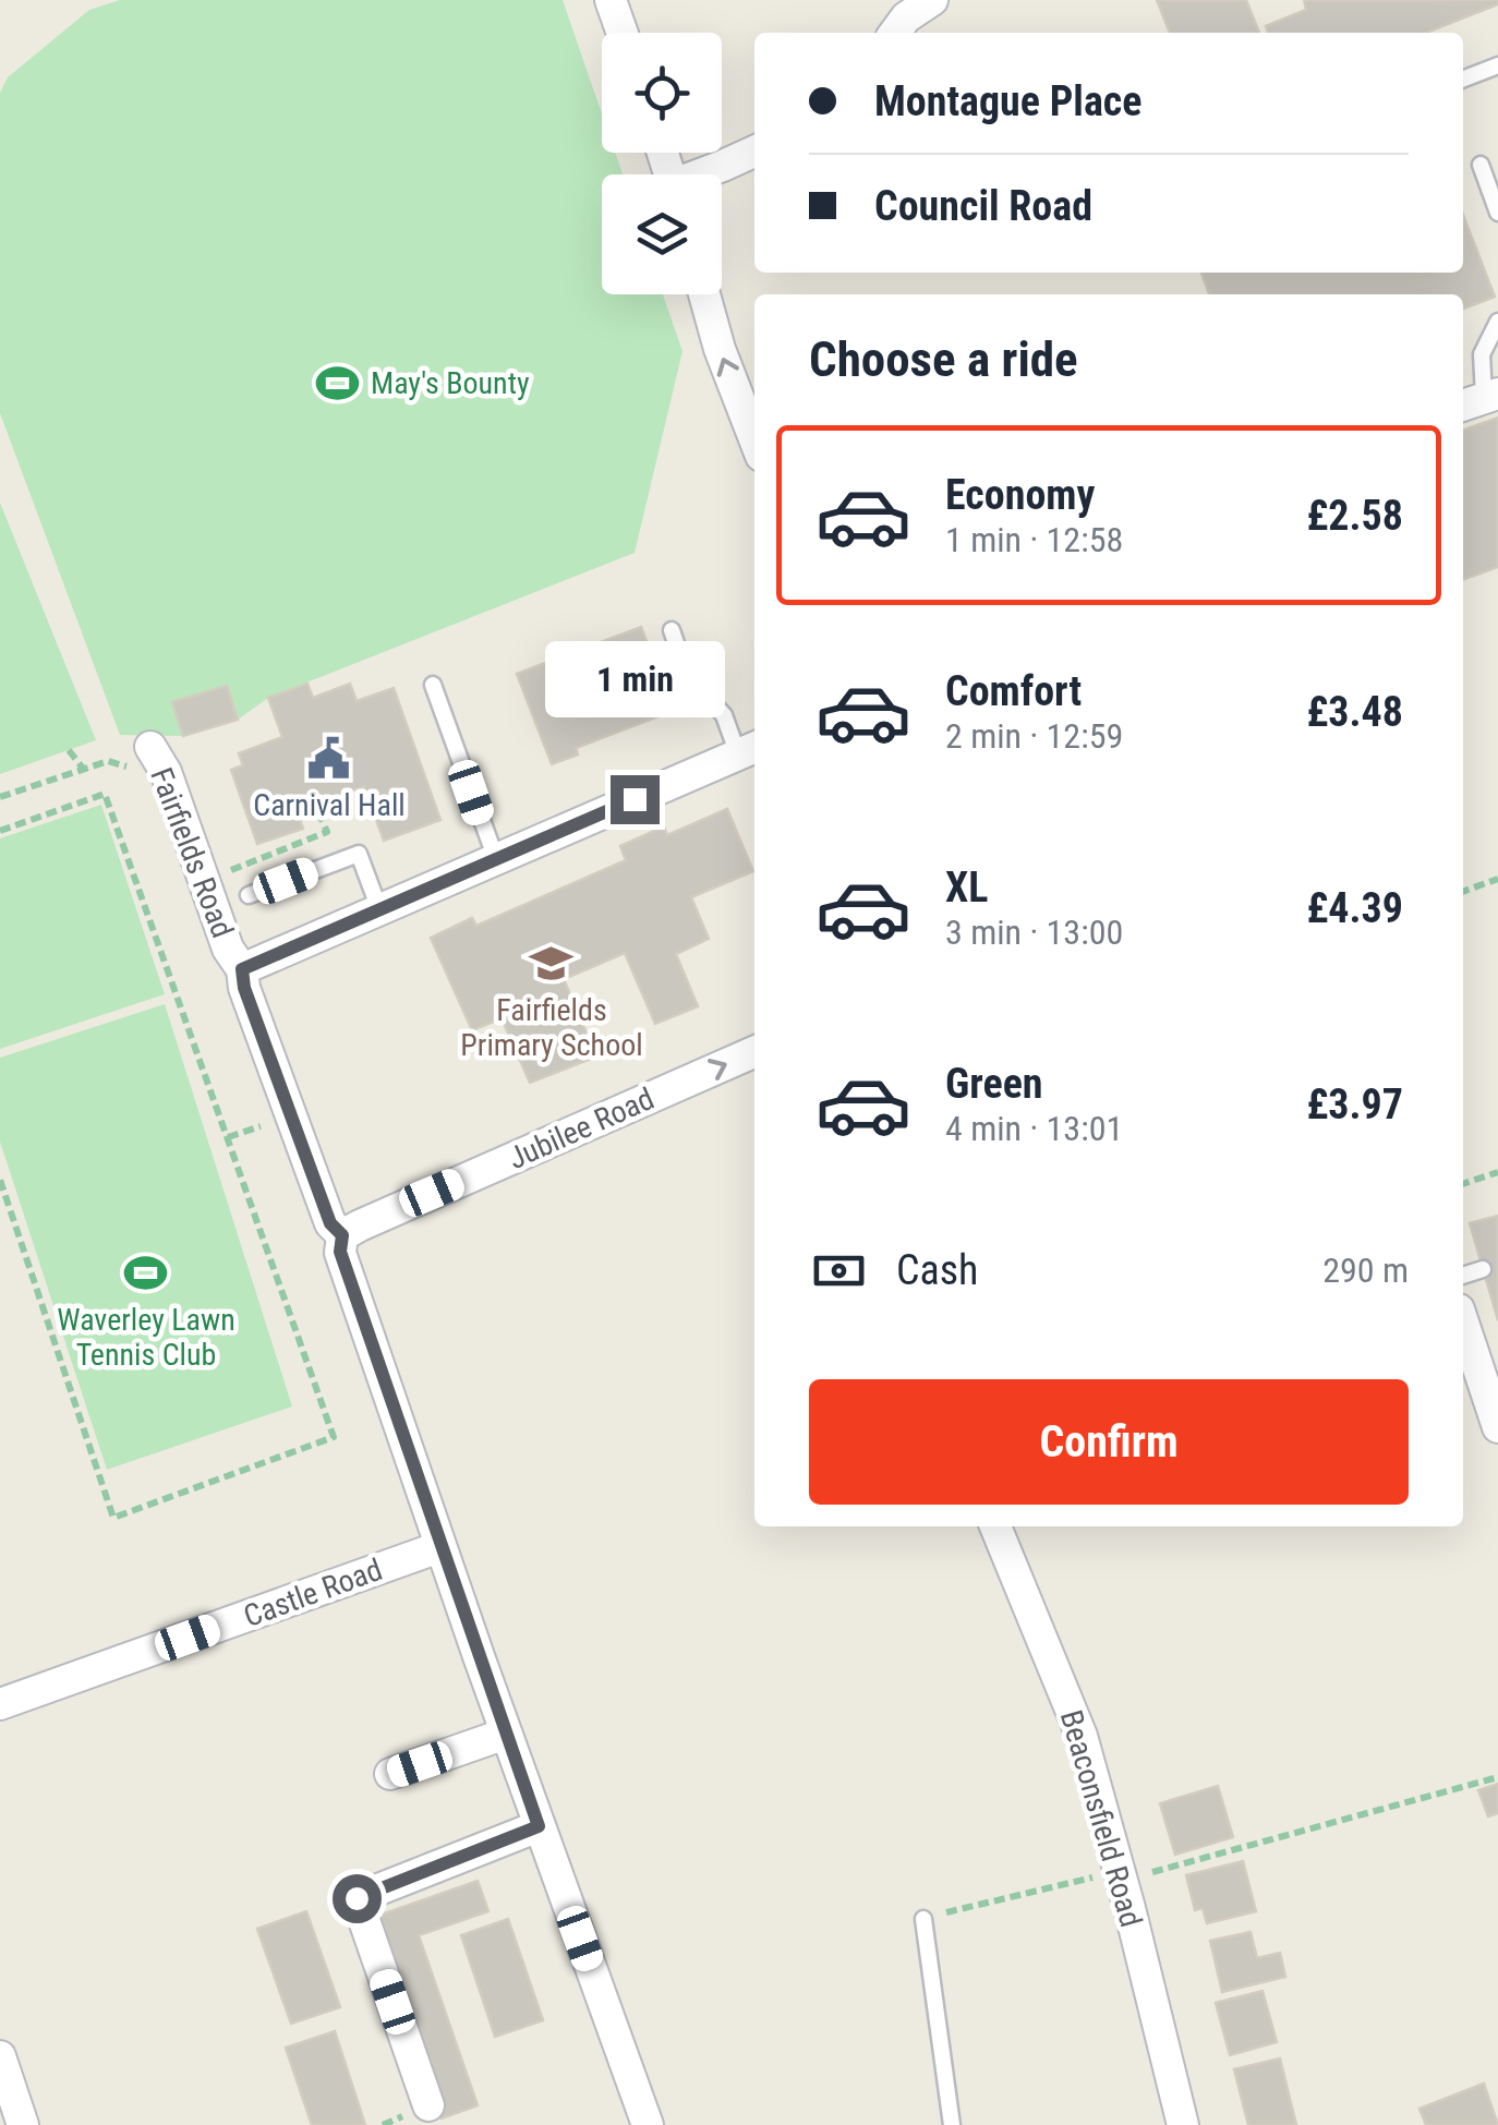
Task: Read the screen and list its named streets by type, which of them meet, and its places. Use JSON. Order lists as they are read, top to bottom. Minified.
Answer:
{"streets":{"street":["Fairfields Road","Jubilee Road","Castle Road","Beaconsfield Road"]},"crossings":[["Fairfields Road","Jubilee Road"],["Fairfields Road","Castle Road"]],"one_way":["Jubilee Road"],"places":{"sports":["May's Bounty","Waverley Lawn Tennis Club"],"public building":["Carnival Hall"],"school or university":["Fairfields Primary School"]},"page":{"banner":["Montague Place","Council Road"],"heading":"Choose a ride","list":[{"name":"Economy","note":"1 min · 12:58","value":"£2.58"},{"name":"Comfort","note":"2 min · 12:59","value":"£3.48"},{"name":"XL","note":"3 min · 13:00","value":"£4.39"},{"name":"Green","note":"4 min · 13:01","value":"£3.97"}],"bubble":"1 min","pay":["Cash","290 m"],"buttons":"Confirm"}}
